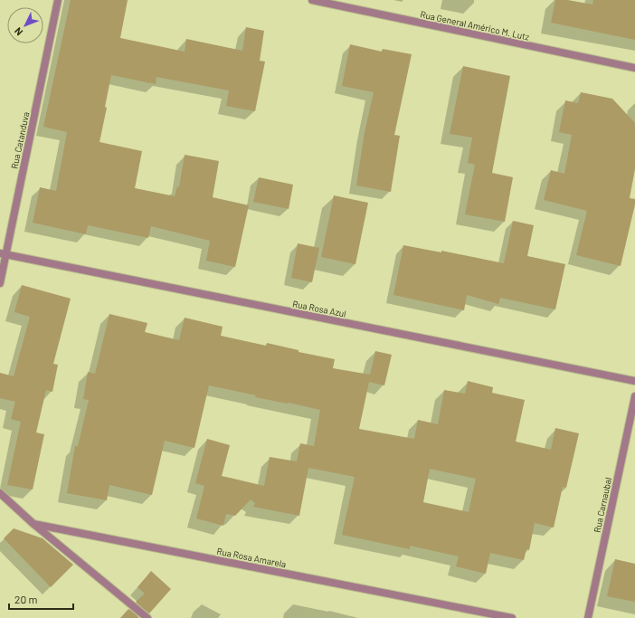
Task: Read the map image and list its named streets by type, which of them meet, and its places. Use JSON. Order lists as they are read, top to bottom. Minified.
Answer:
{"streets":{"street":["Rua General Américo M. Lutz","Rua Catanduva","Rua Rosa Azul","Rua Carnaubal","Rua Rosa Amarela"]},"crossings":[["Rua Catanduva","Rua Rosa Azul"]],"scale_bar":"20 m","north":"bottom left"}
